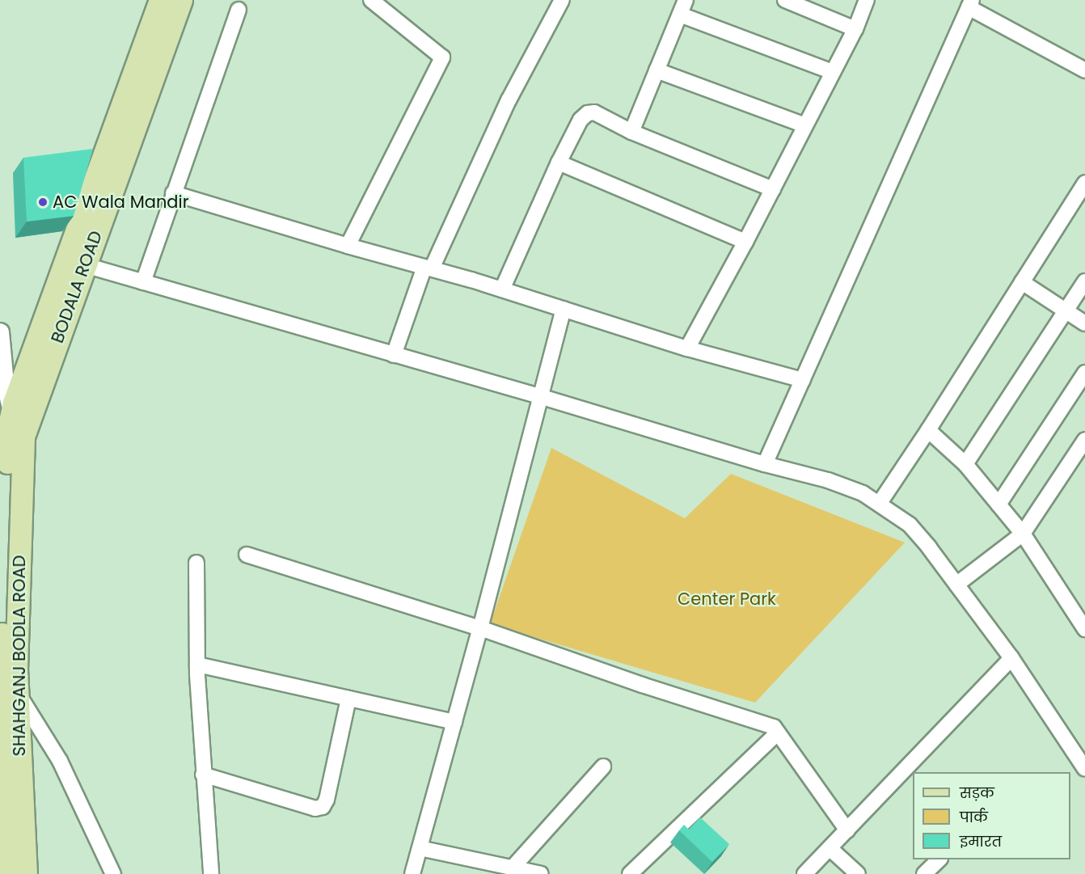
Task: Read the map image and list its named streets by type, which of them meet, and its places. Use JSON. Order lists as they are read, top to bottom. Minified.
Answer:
{"streets":{"main road":["BODALA ROAD","SHAHGANJ BODLA ROAD"]},"crossings":[["BODALA ROAD","SHAHGANJ BODLA ROAD"]],"parks":["Center Park"],"places":["AC Wala Mandir"],"legend":["सड़क","पार्क","इमारत"]}
